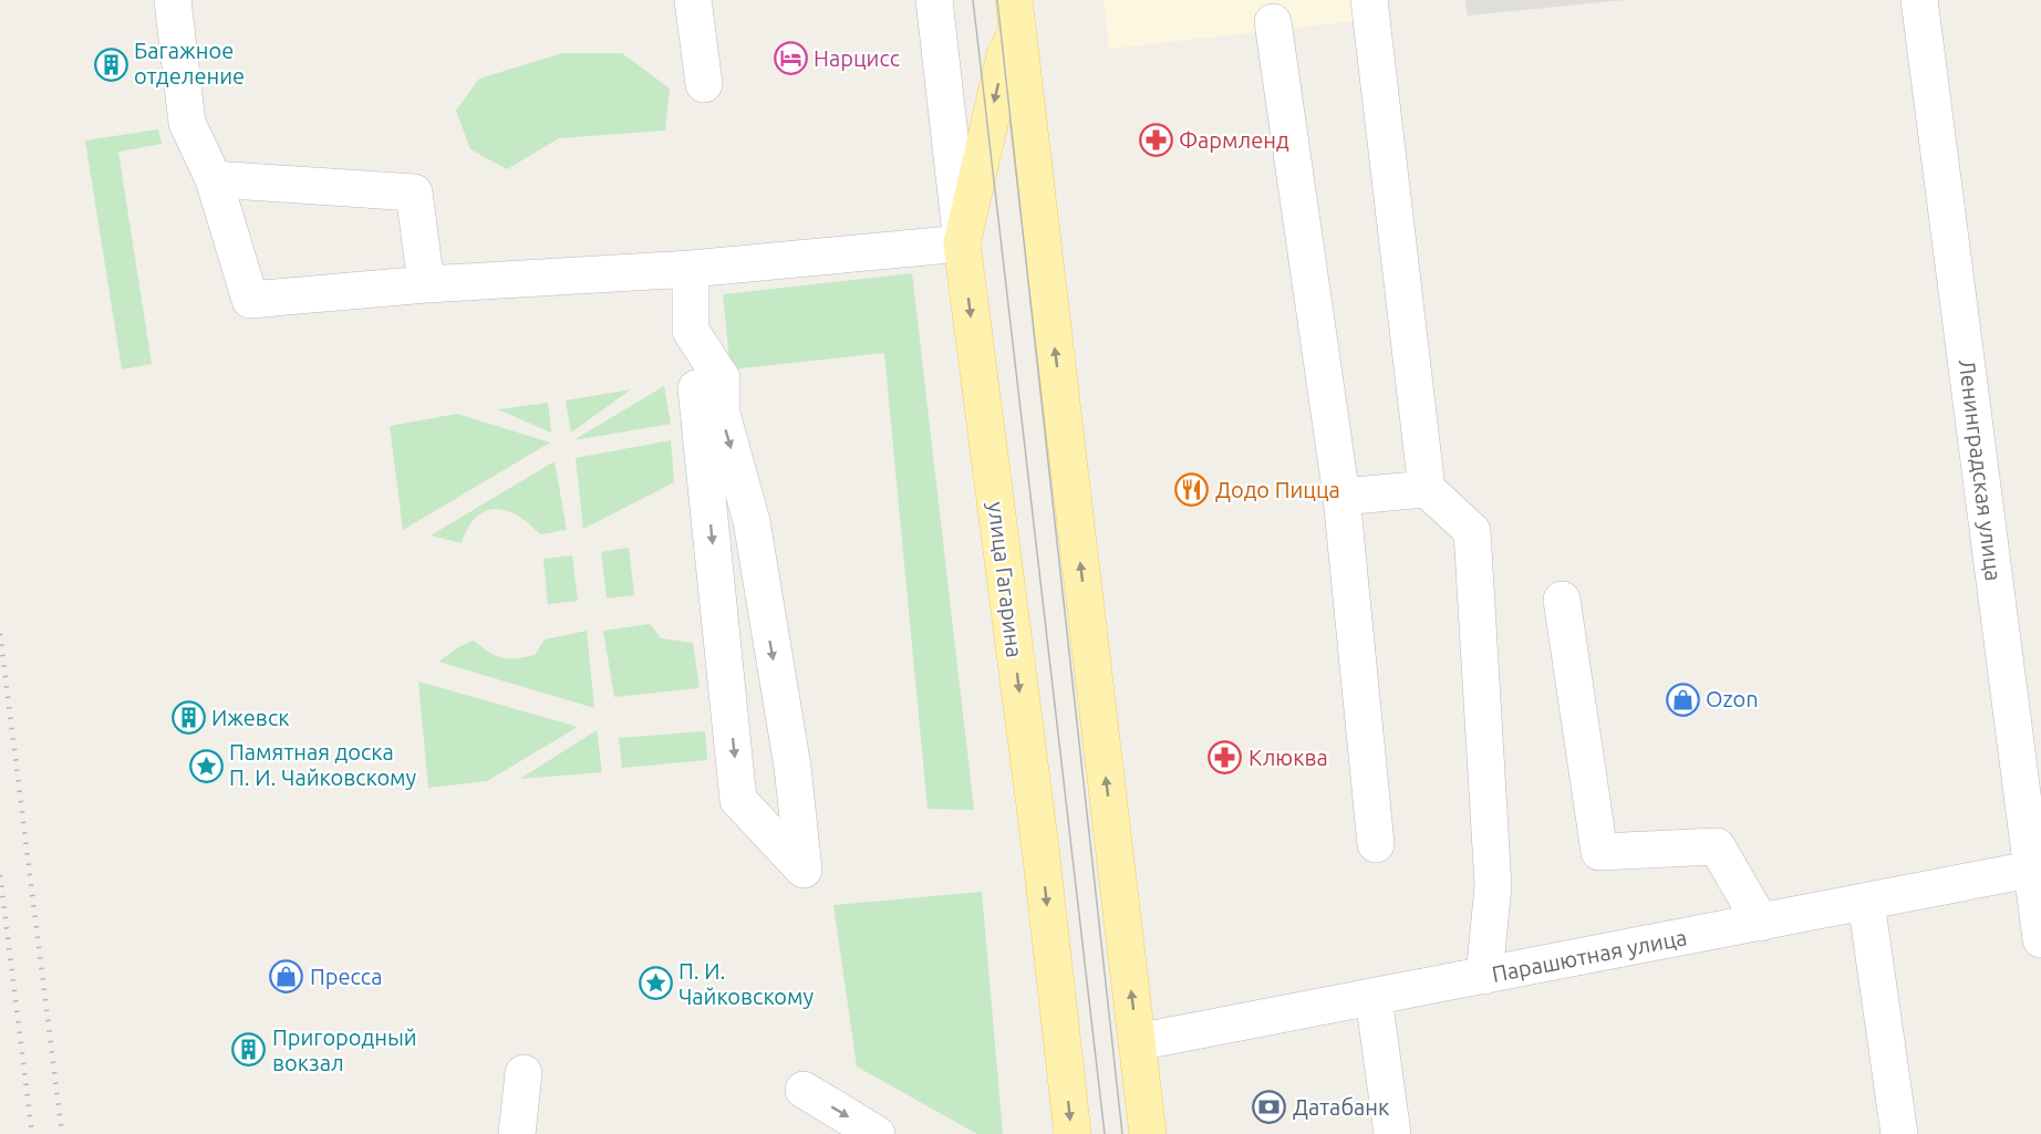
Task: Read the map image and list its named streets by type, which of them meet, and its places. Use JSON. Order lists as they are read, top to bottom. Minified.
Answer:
{"streets":{"main road":["улица Гагарина"],"street":["Ленинградская улица","Парашютная улица"]},"crossings":[["Ленинградская улица","Парашютная улица"],["улица Гагарина","Парашютная улица"]],"places":{"hotel":["Нарцисс"],"building":["Багажное отделение","Ижевск","Пригородный вокзал"],"pharmacy":["Фармленд","Клюква"],"restaurant":["Додо Пицца"],"shop":["Ozon","Пресса"],"place":["Памятная доска П. И. Чайковскому","П. И. Чайковскому"],"bank":["Датабанк"]}}
